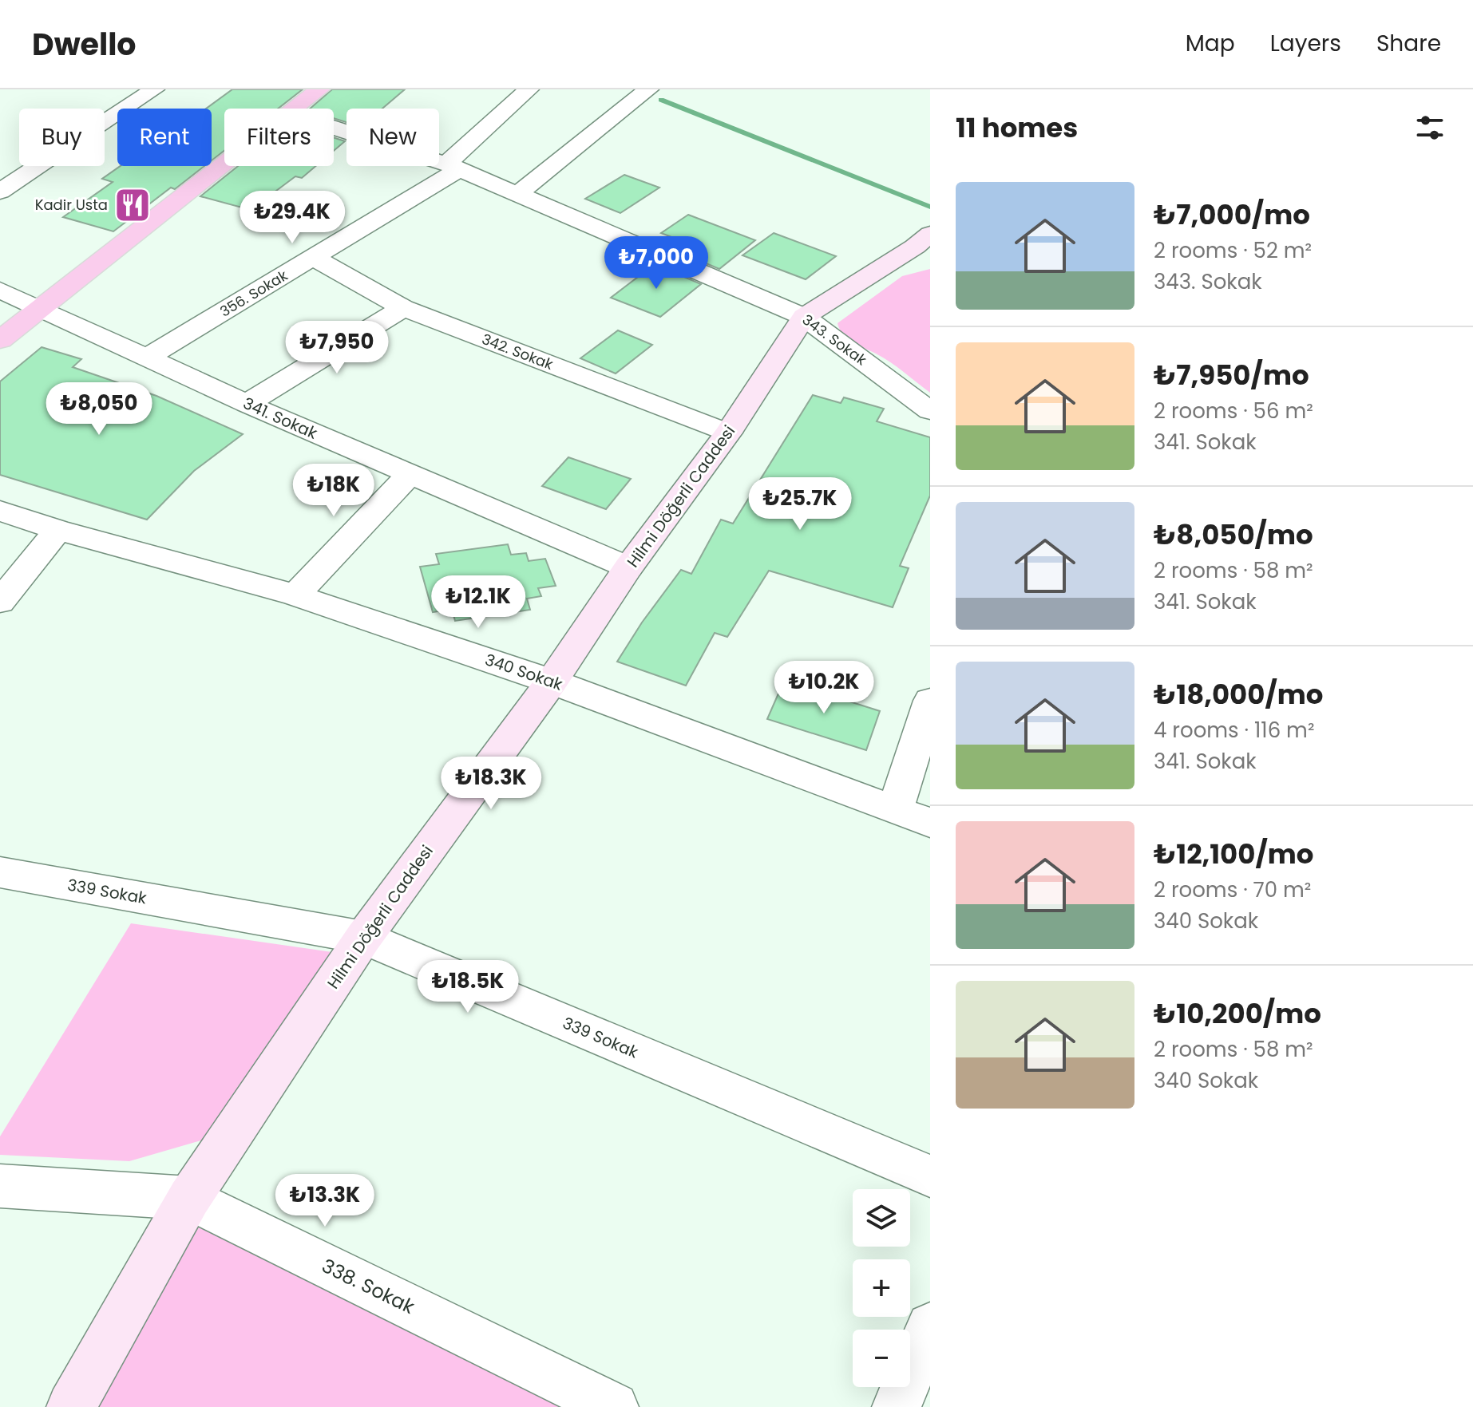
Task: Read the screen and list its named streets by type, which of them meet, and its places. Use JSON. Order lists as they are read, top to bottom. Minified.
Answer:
{"streets":{"street":["356. Sokak","343. Sokak","342. Sokak","341. Sokak","Hilmi Döğerli Caddesi","340 Sokak","339 Sokak","338. Sokak"]},"crossings":[["356. Sokak","343. Sokak"],["356. Sokak","342. Sokak"],["356. Sokak","341. Sokak"],["343. Sokak","Hilmi Döğerli Caddesi"],["342. Sokak","Hilmi Döğerli Caddesi"],["341. Sokak","Hilmi Döğerli Caddesi"],["Hilmi Döğerli Caddesi","340 Sokak"],["Hilmi Döğerli Caddesi","339 Sokak"],["Hilmi Döğerli Caddesi","338. Sokak"]],"places":{"restaurant":["Kadir Usta"]},"page":{"header":"Dwello","nav":["Map","Layers","Share"],"heading":"11 homes","chip":["Buy","Rent","Filters","New"],"list":[{"name":"₺7,000/mo","note":"2 rooms · 52 m² · 343. Sokak"},{"name":"₺7,950/mo","note":"2 rooms · 56 m² · 341. Sokak"},{"name":"₺8,050/mo","note":"2 rooms · 58 m² · 341. Sokak"},{"name":"₺18,000/mo","note":"4 rooms · 116 m² · 341. Sokak"},{"name":"₺12,100/mo","note":"2 rooms · 70 m² · 340 Sokak"},{"name":"₺10,200/mo","note":"2 rooms · 58 m² · 340 Sokak"}],"price":["₺29.4K","₺7,000","₺7,950","₺8,050","₺18K","₺25.7K","₺12.1K","₺10.2K","₺18.3K","₺18.5K","₺13.3K"],"map_buttons":["+","−"]}}
